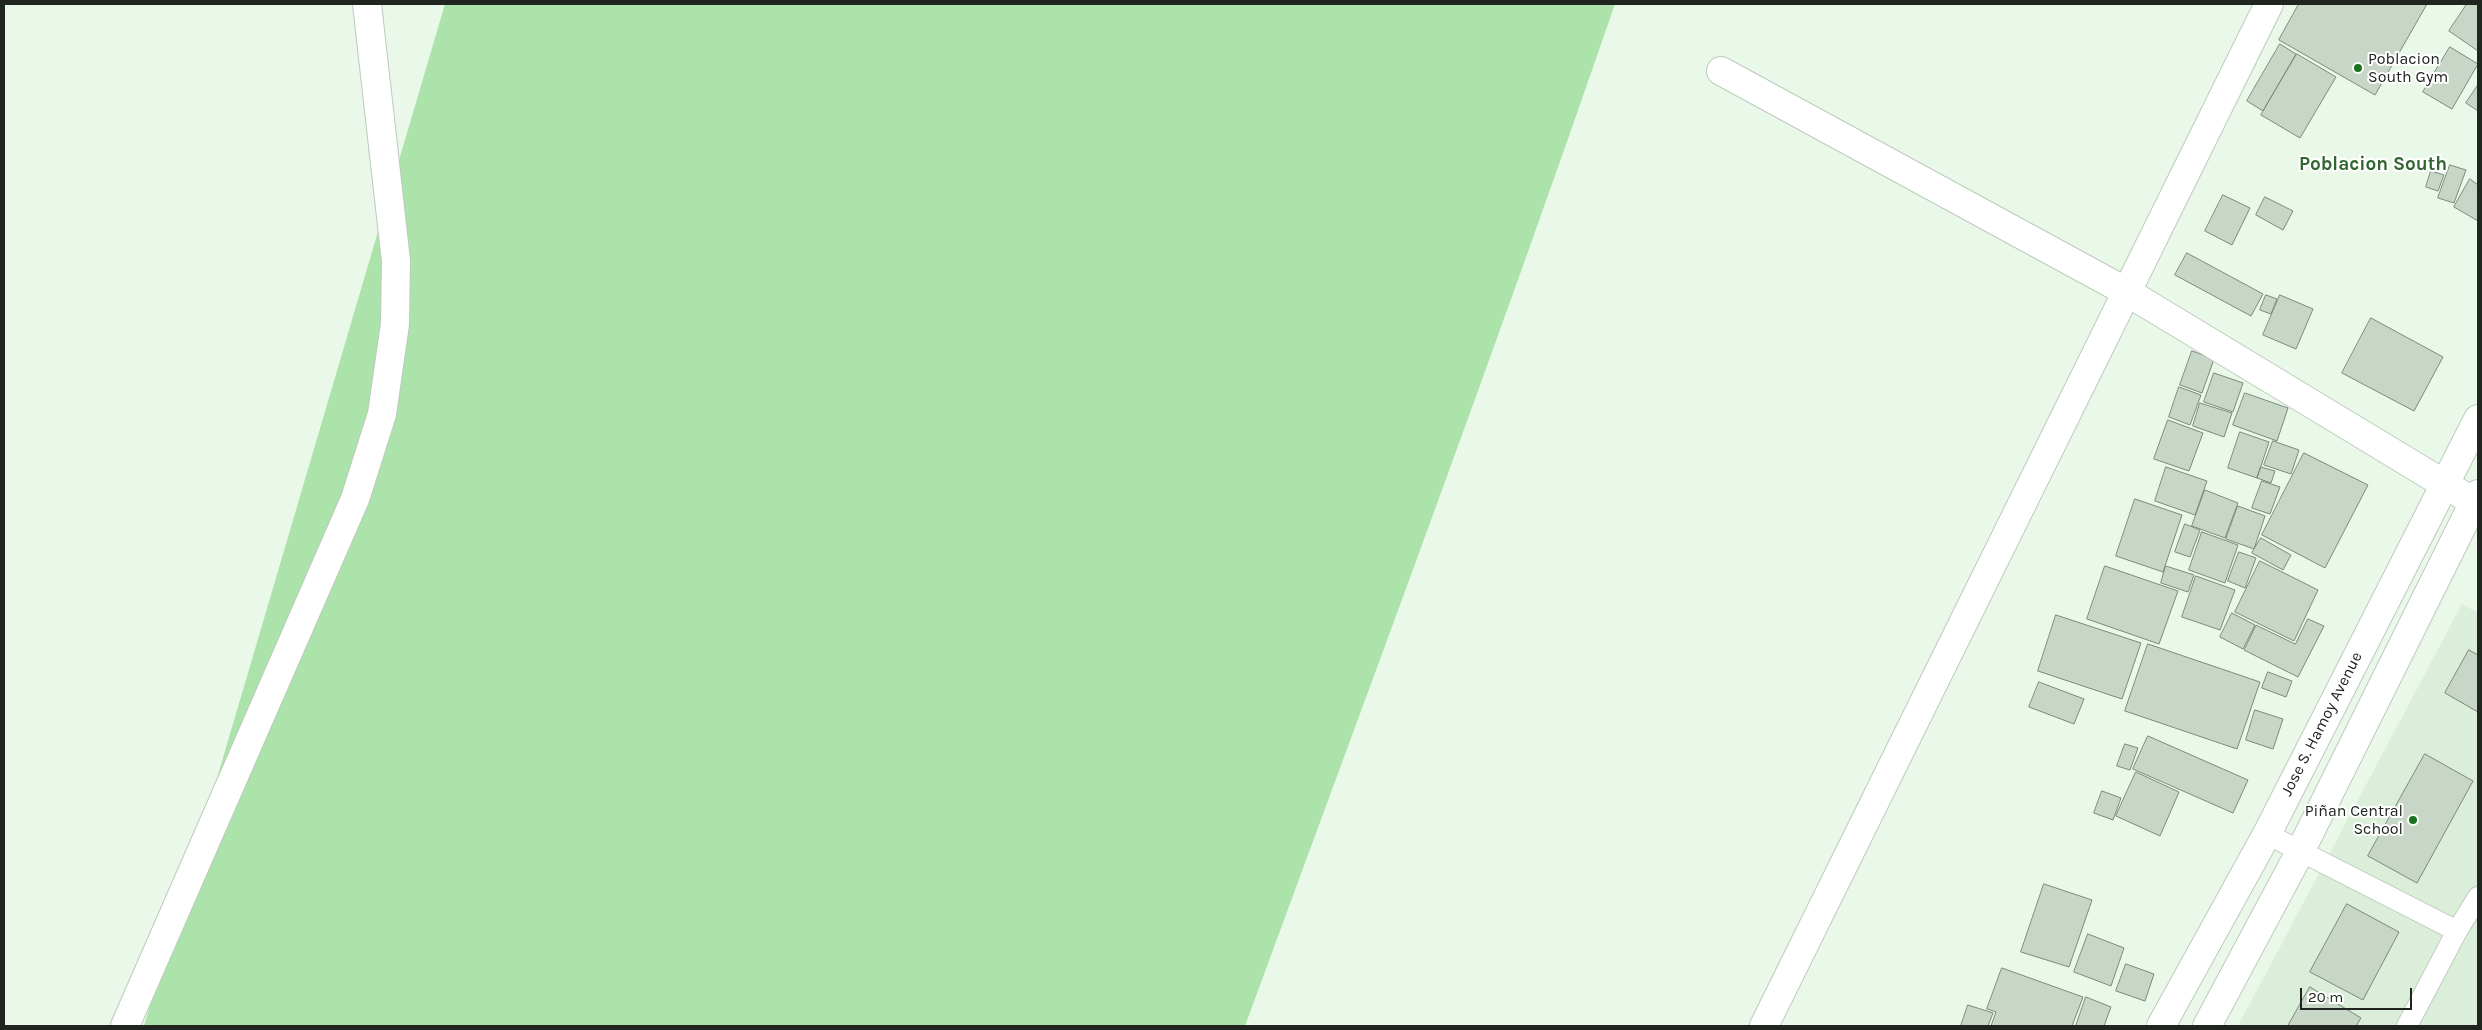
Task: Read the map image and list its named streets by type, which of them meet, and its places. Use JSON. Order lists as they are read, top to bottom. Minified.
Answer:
{"streets":{"street":["Jose S. Hamoy Avenue"]},"districts":["Poblacion South"],"places":["Poblacion South Gym","Piñan Central School"],"scale_bar":"20 m"}
